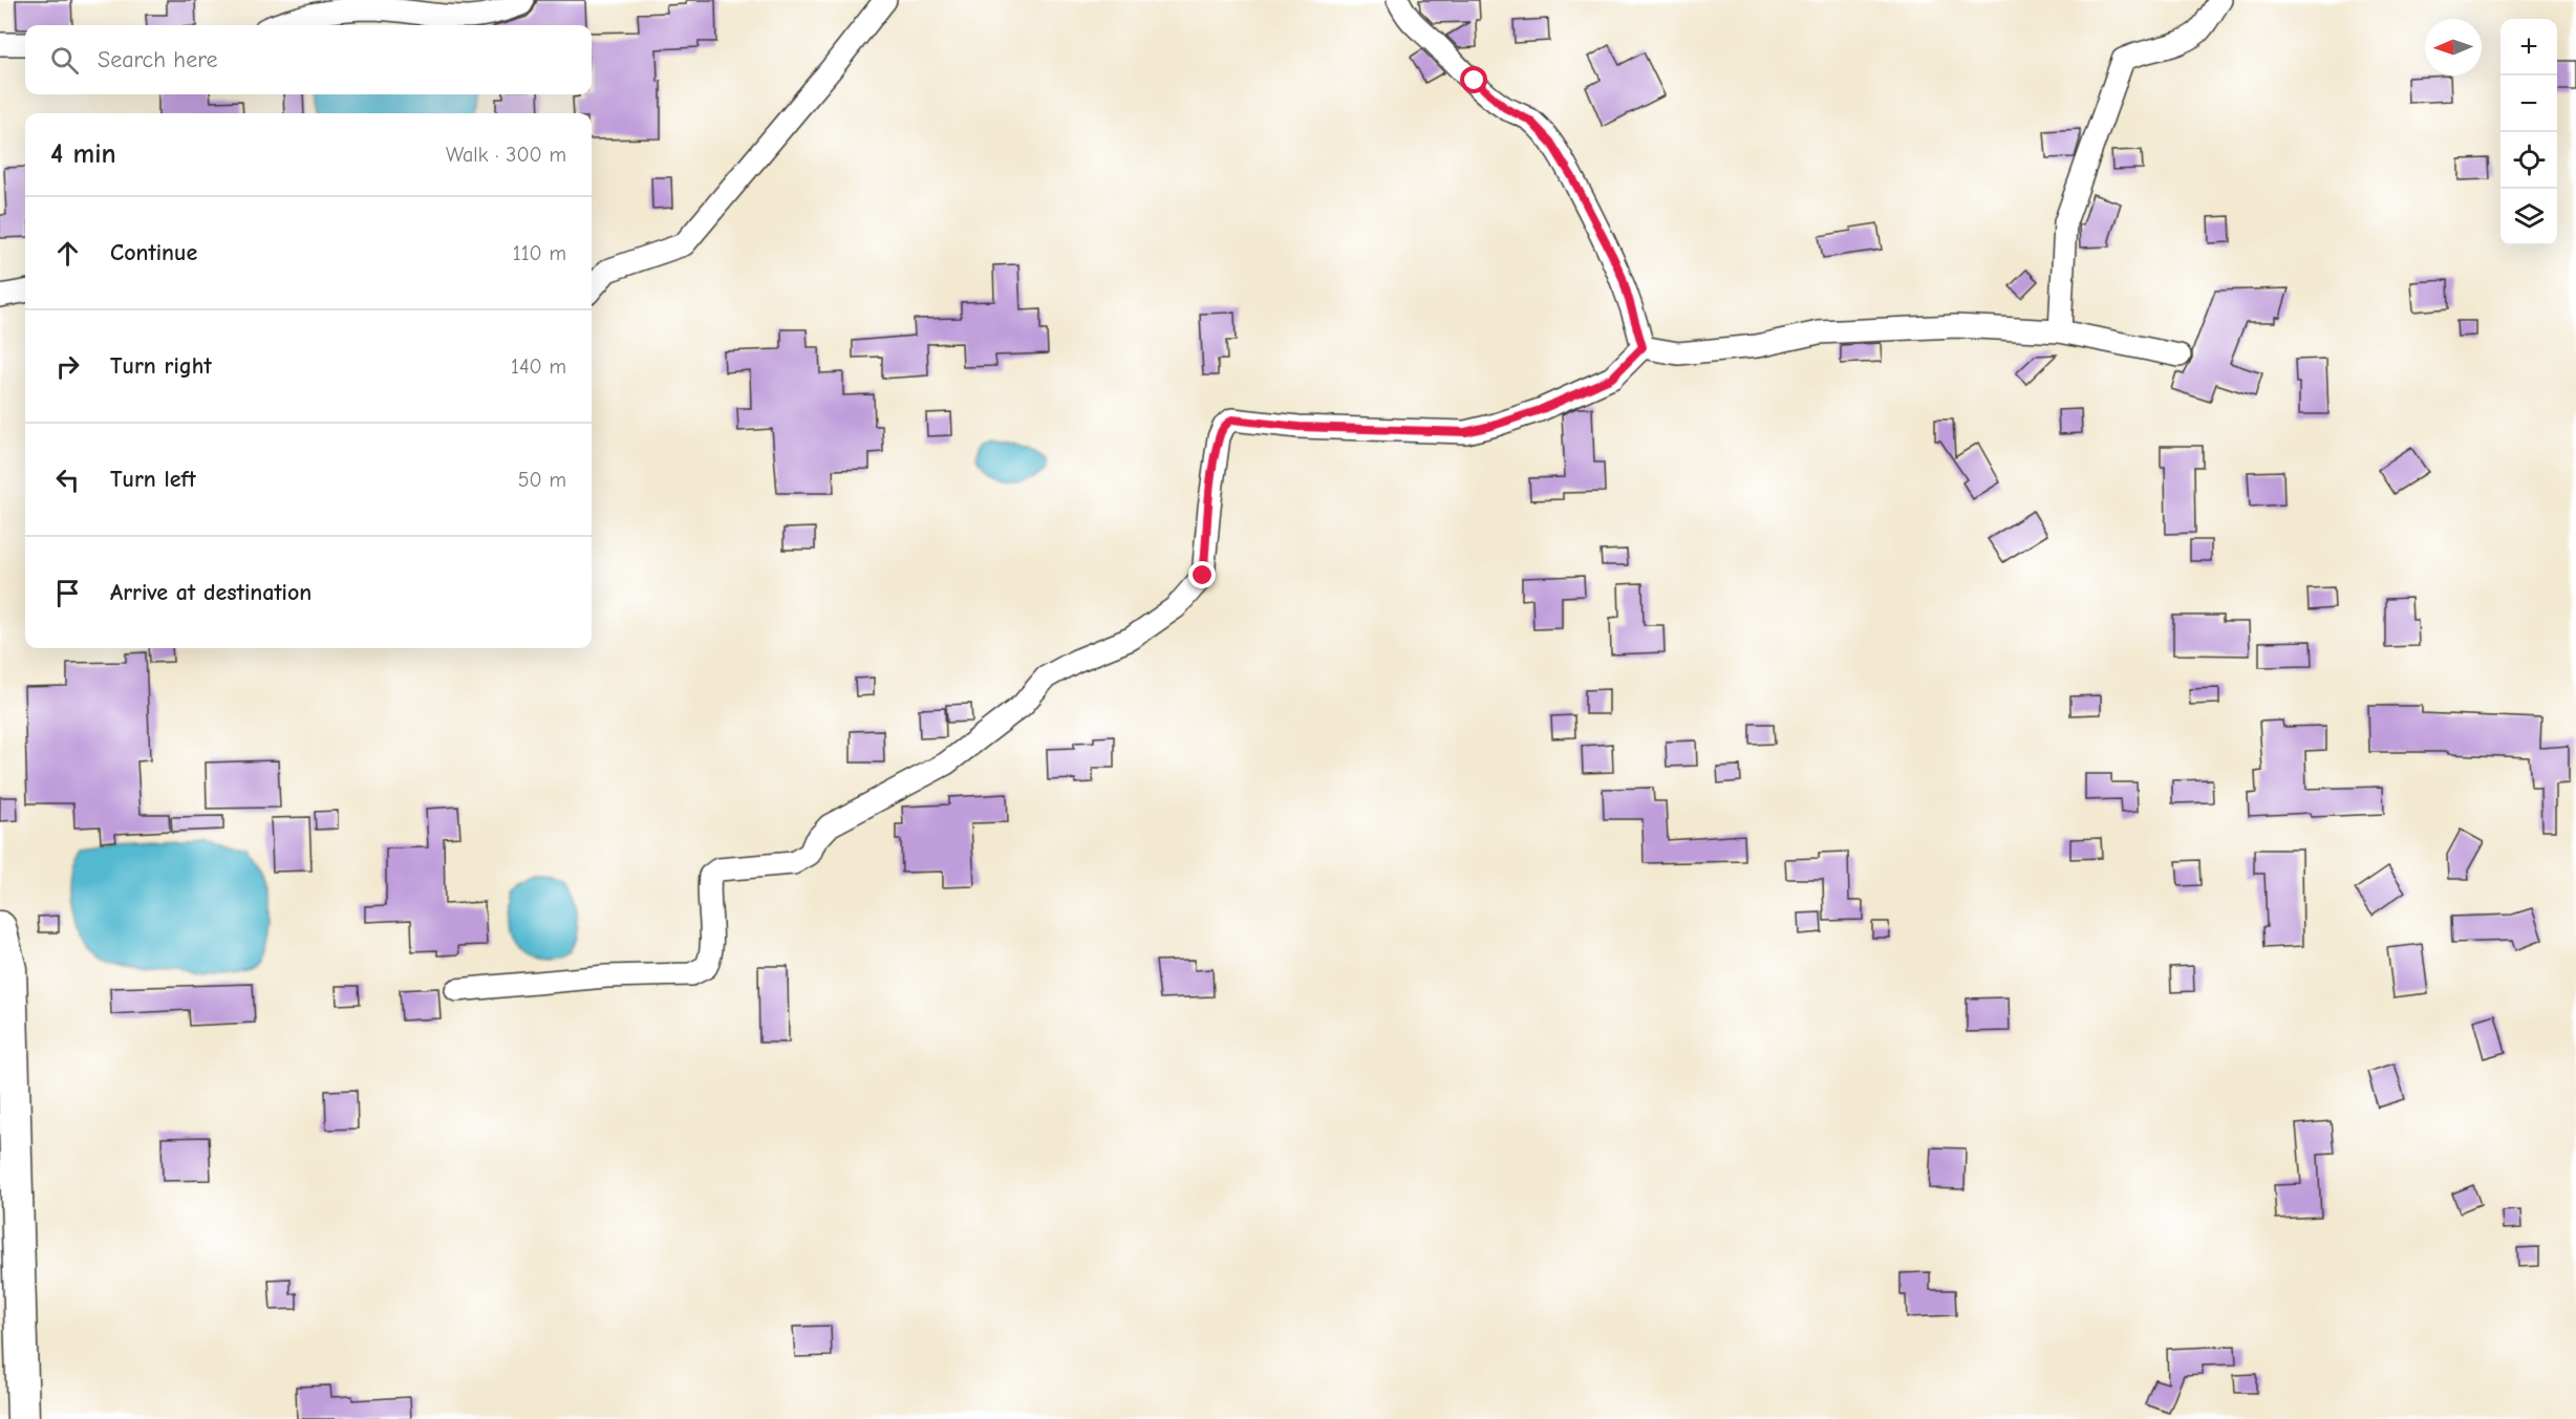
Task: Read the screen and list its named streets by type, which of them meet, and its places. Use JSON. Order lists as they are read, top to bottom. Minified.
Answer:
{"north":"left","page":{"map_buttons":["+","−"],"search":"Search here","heading":["4 min","Walk · 300 m"],"list":[["Continue","110 m"],["Turn right","140 m"],["Turn left","50 m"],"Arrive at destination"]}}
